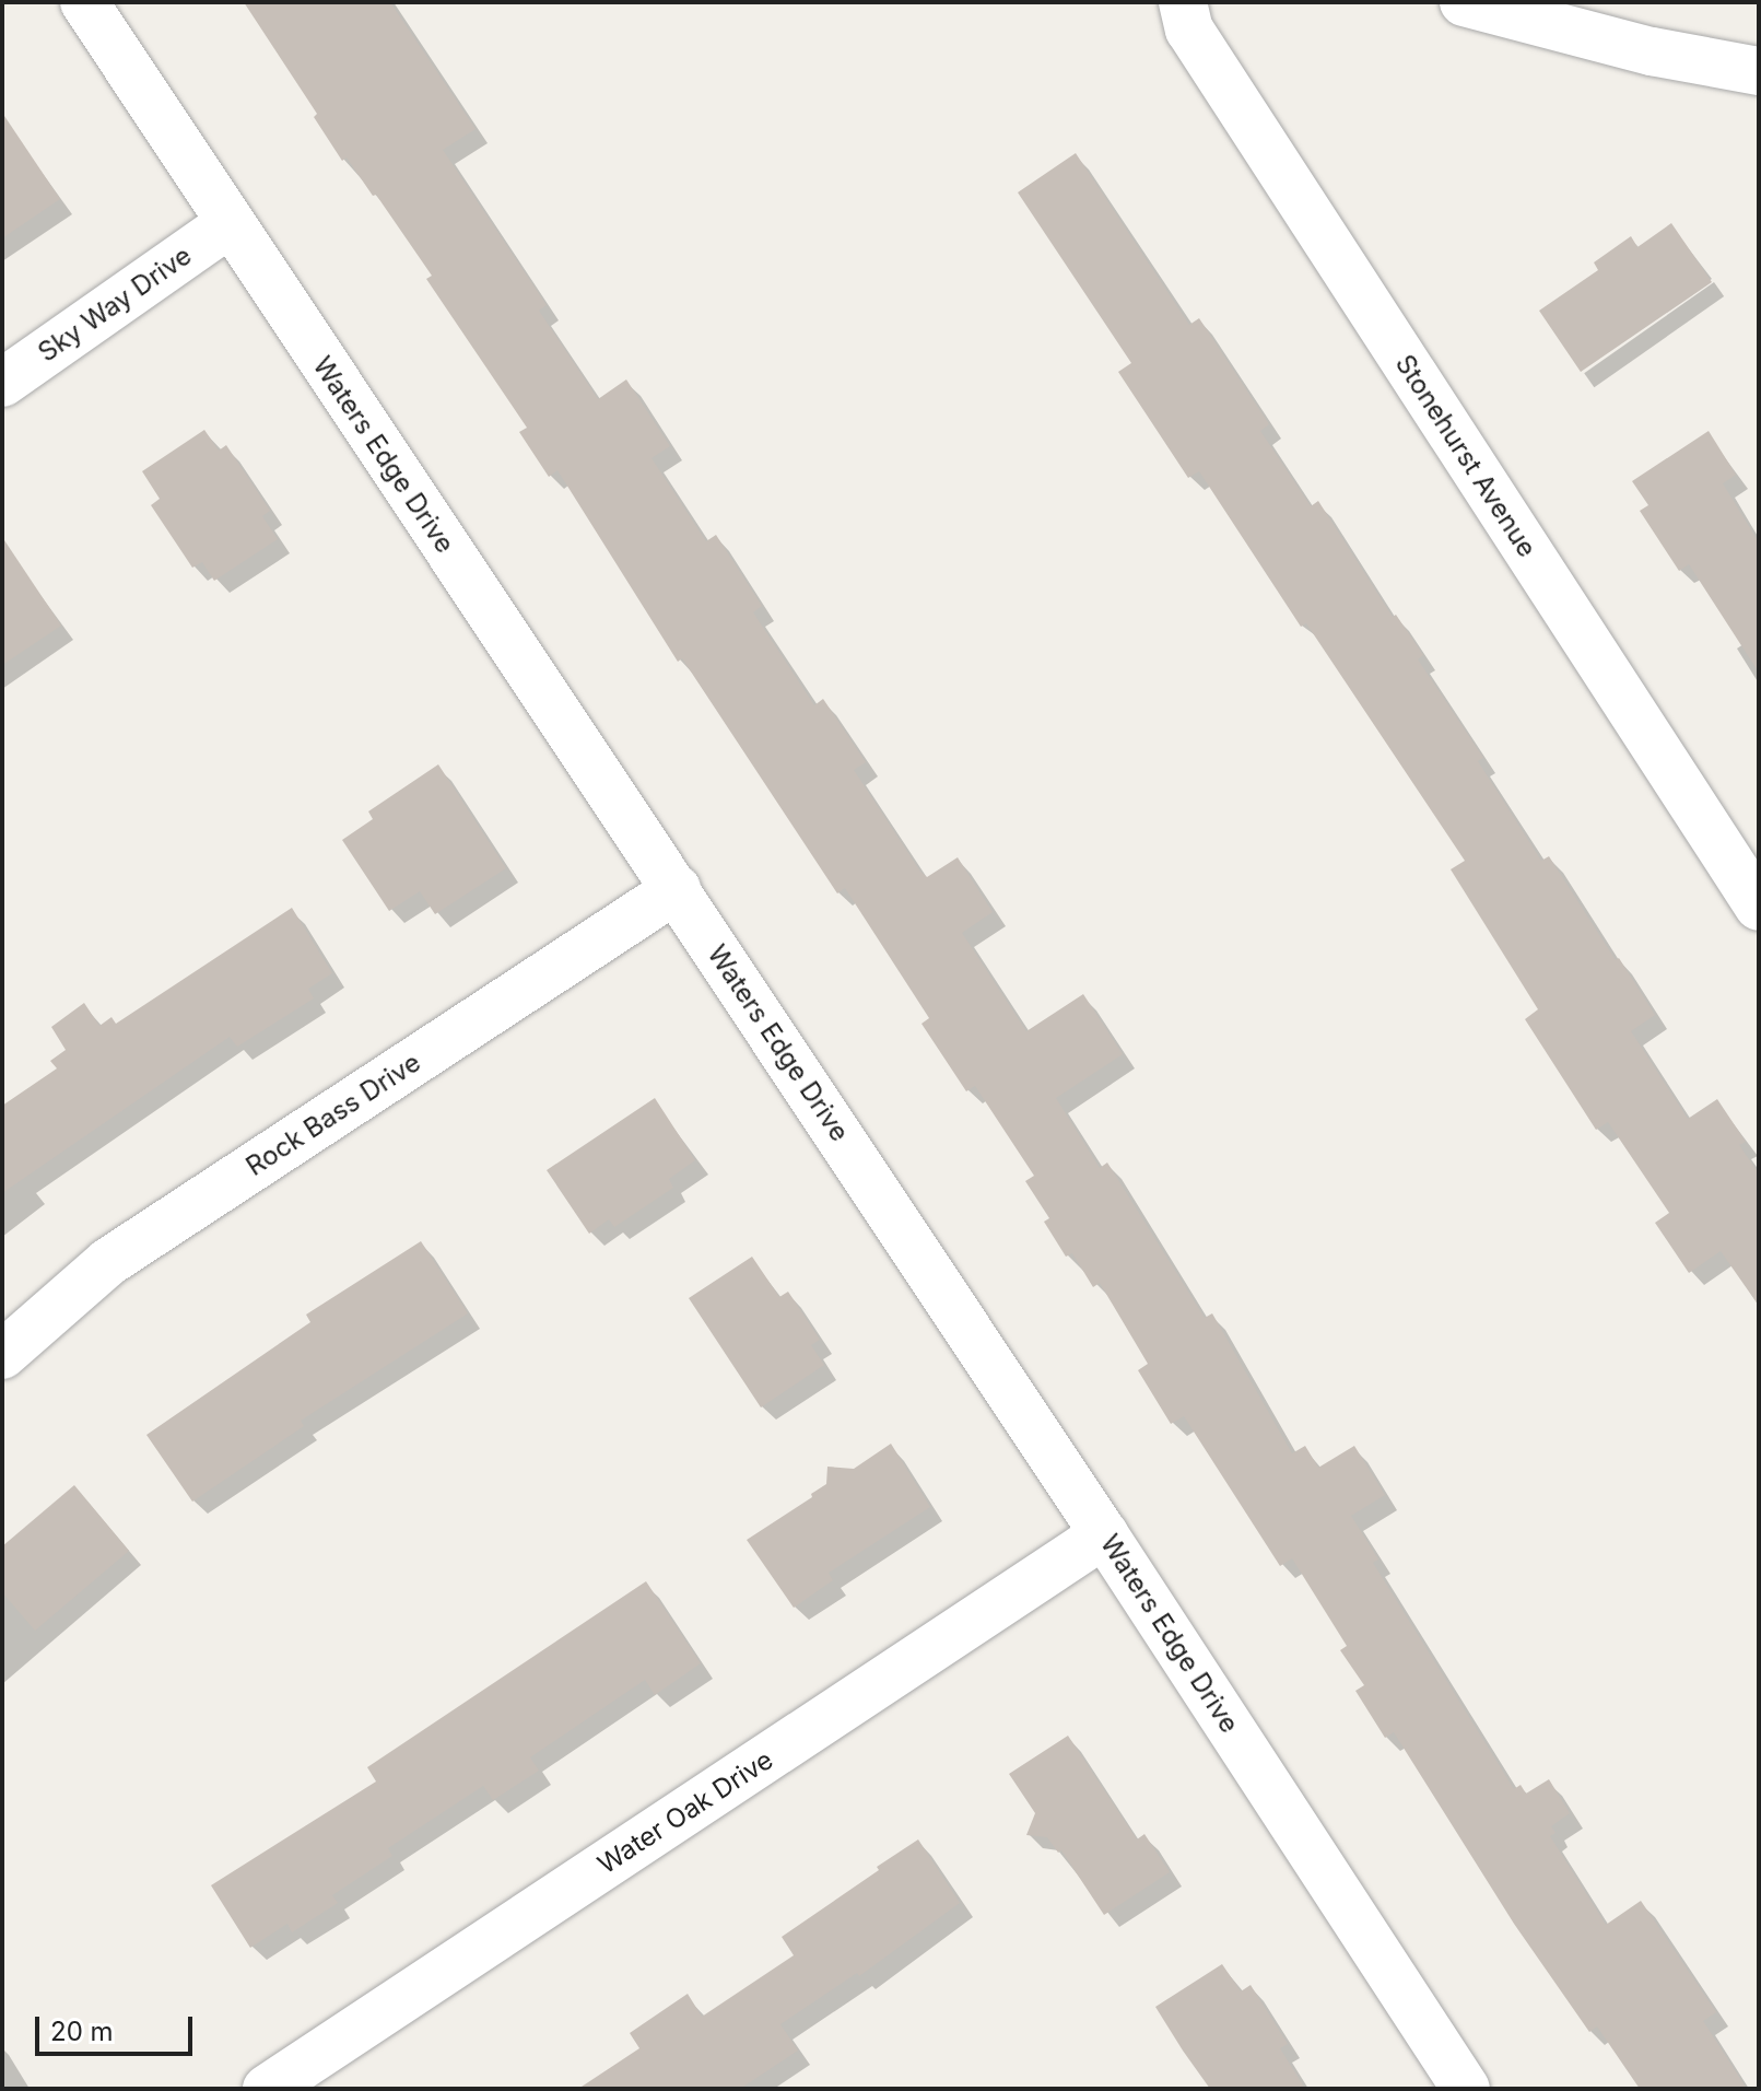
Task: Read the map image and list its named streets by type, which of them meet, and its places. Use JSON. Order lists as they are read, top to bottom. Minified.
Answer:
{"streets":{"street":["Sky Way Drive","Waters Edge Drive","Stonehurst Avenue","Rock Bass Drive","Water Oak Drive"]},"crossings":[["Sky Way Drive","Waters Edge Drive"],["Waters Edge Drive","Rock Bass Drive"],["Waters Edge Drive","Water Oak Drive"]],"scale_bar":"20 m"}
